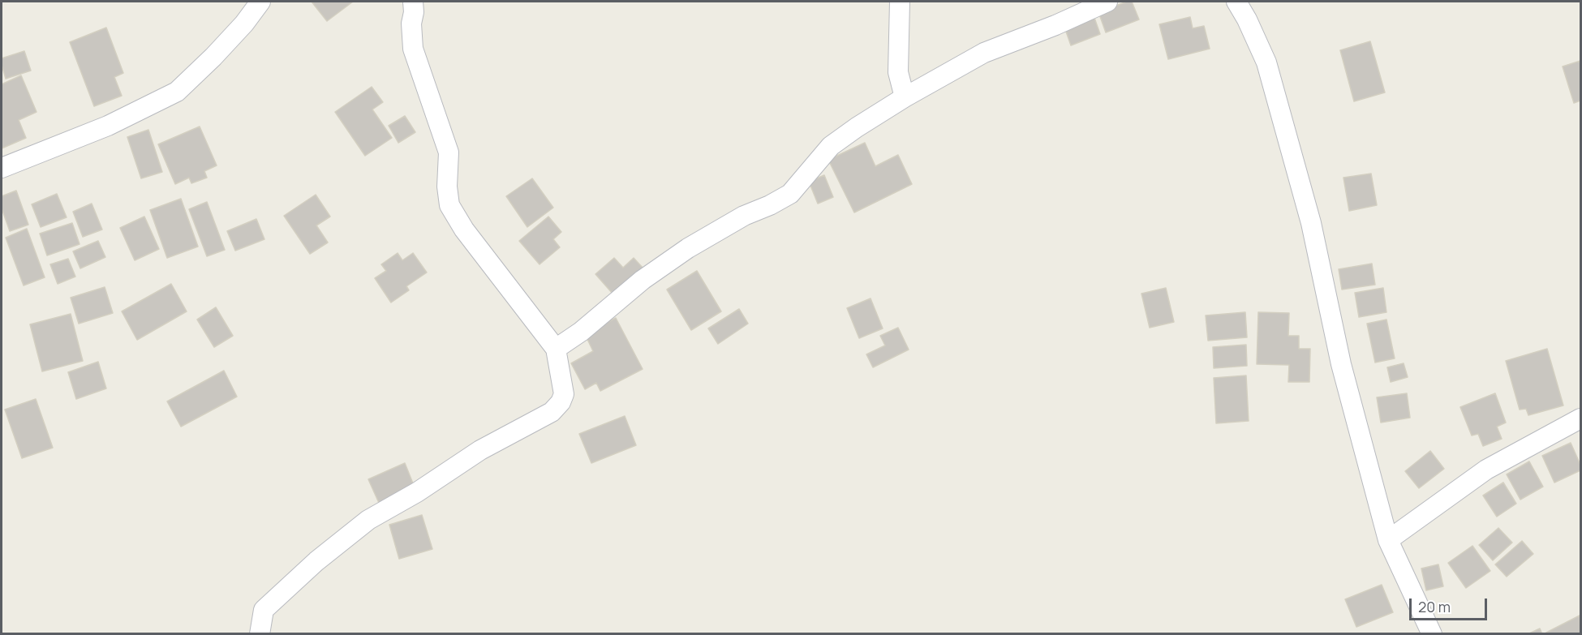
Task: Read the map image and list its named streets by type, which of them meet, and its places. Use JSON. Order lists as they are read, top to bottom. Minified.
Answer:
{"scale_bar":"20 m"}
